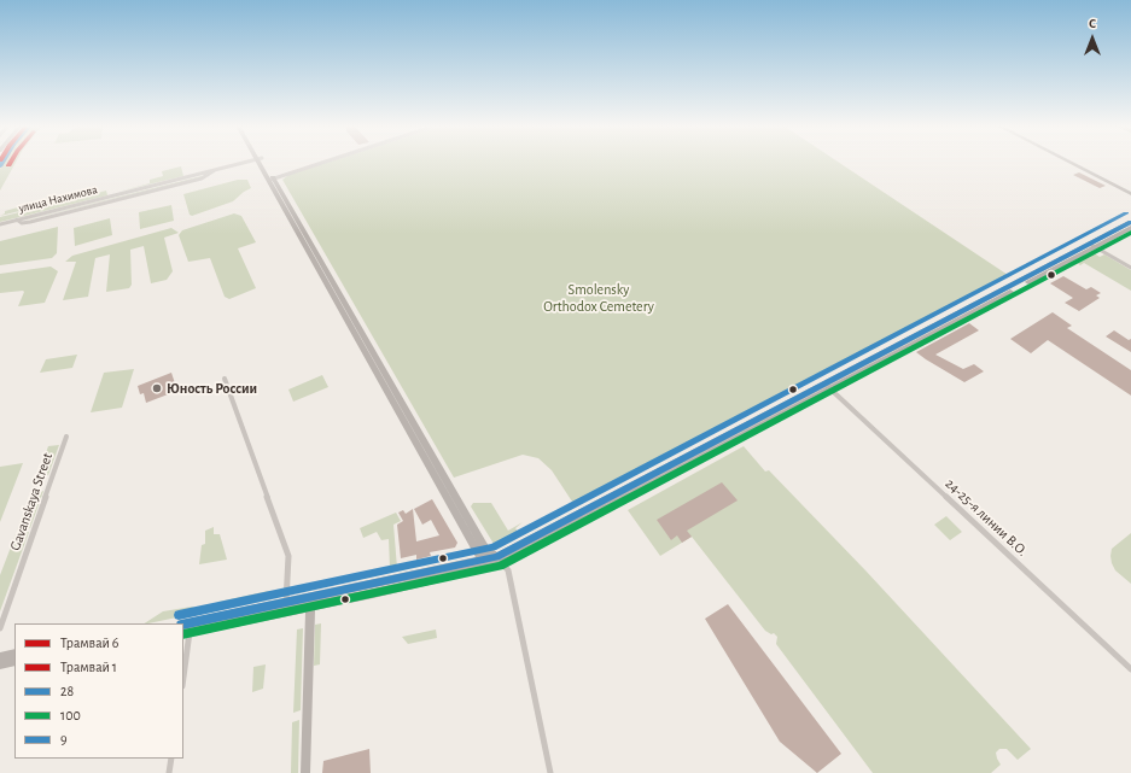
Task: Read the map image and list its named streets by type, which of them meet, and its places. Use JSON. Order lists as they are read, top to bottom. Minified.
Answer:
{"streets":{"street":["улица Нахимова","Gavanskaya Street","24-25-я линии В.О."]},"parks":["Smolensky Orthodox Cemetery"],"places":["Юность России"],"lines":["tram line 1","transit line 28","transit line 9","transit line 100"],"legend":["Трамвай 6","Трамвай 1","28","100","9"],"north":"top"}
